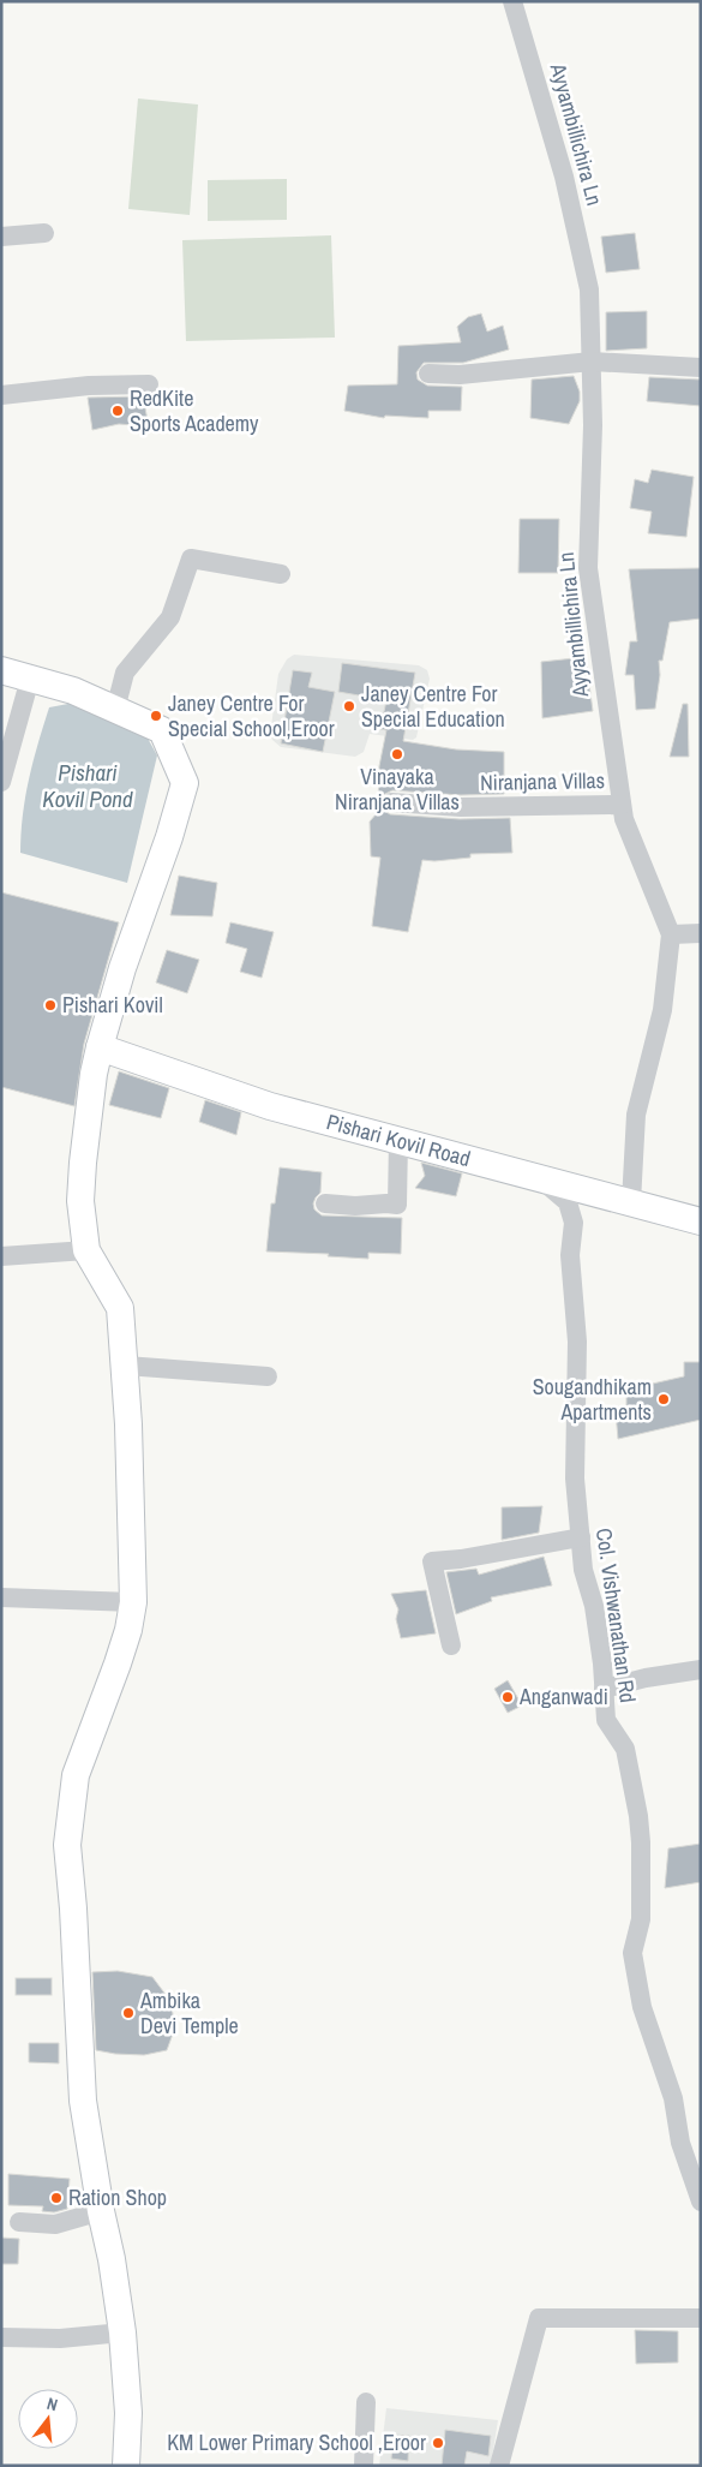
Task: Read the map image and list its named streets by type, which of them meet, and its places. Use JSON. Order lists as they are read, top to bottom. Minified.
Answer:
{"streets":{"street":["Ayyambillichira Ln","Niranjana Villas","Pishari Kovil Road","Col. Vishwanathan Rd"]},"crossings":[["Ayyambillichira Ln","Niranjana Villas"],["Ayyambillichira Ln","Pishari Kovil Road"],["Pishari Kovil Road","Col. Vishwanathan Rd"]],"water":["Pishari Kovil Pond"],"places":["RedKite Sports Academy","Janey Centre For Special Education","Janey Centre For Special School,Eroor","Vinayaka Niranjana Villas","Pishari Kovil","Sougandhikam Apartments","Anganwadi","Ambika Devi Temple","Ration Shop","KM Lower Primary School ,Eroor"],"north":"top"}
